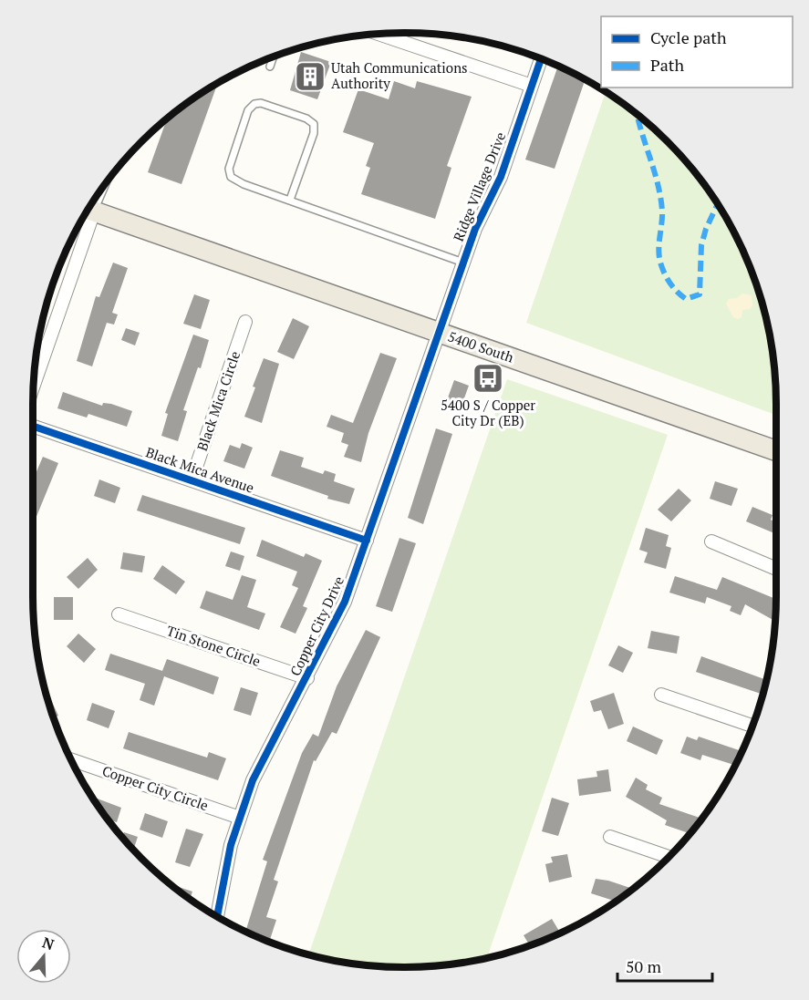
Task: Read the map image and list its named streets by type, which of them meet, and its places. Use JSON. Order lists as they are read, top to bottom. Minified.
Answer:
{"streets":{"main road":["5400 South"],"street":["Ridge Village Drive","Black Mica Circle","Black Mica Avenue","Copper City Drive","Tin Stone Circle","Copper City Circle"]},"crossings":[["Ridge Village Drive","5400 South"],["Ridge Village Drive","Copper City Drive"],["5400 South","Copper City Drive"],["Black Mica Circle","Black Mica Avenue"],["Black Mica Avenue","Copper City Drive"],["Copper City Drive","Tin Stone Circle"],["Copper City Drive","Copper City Circle"]],"places":{"building":["Utah Communications Authority"],"bus stop":["5400 S / Copper City Dr (EB)"]},"legend":["Cycle path","Path"],"scale_bar":"50 m","north":"top"}
